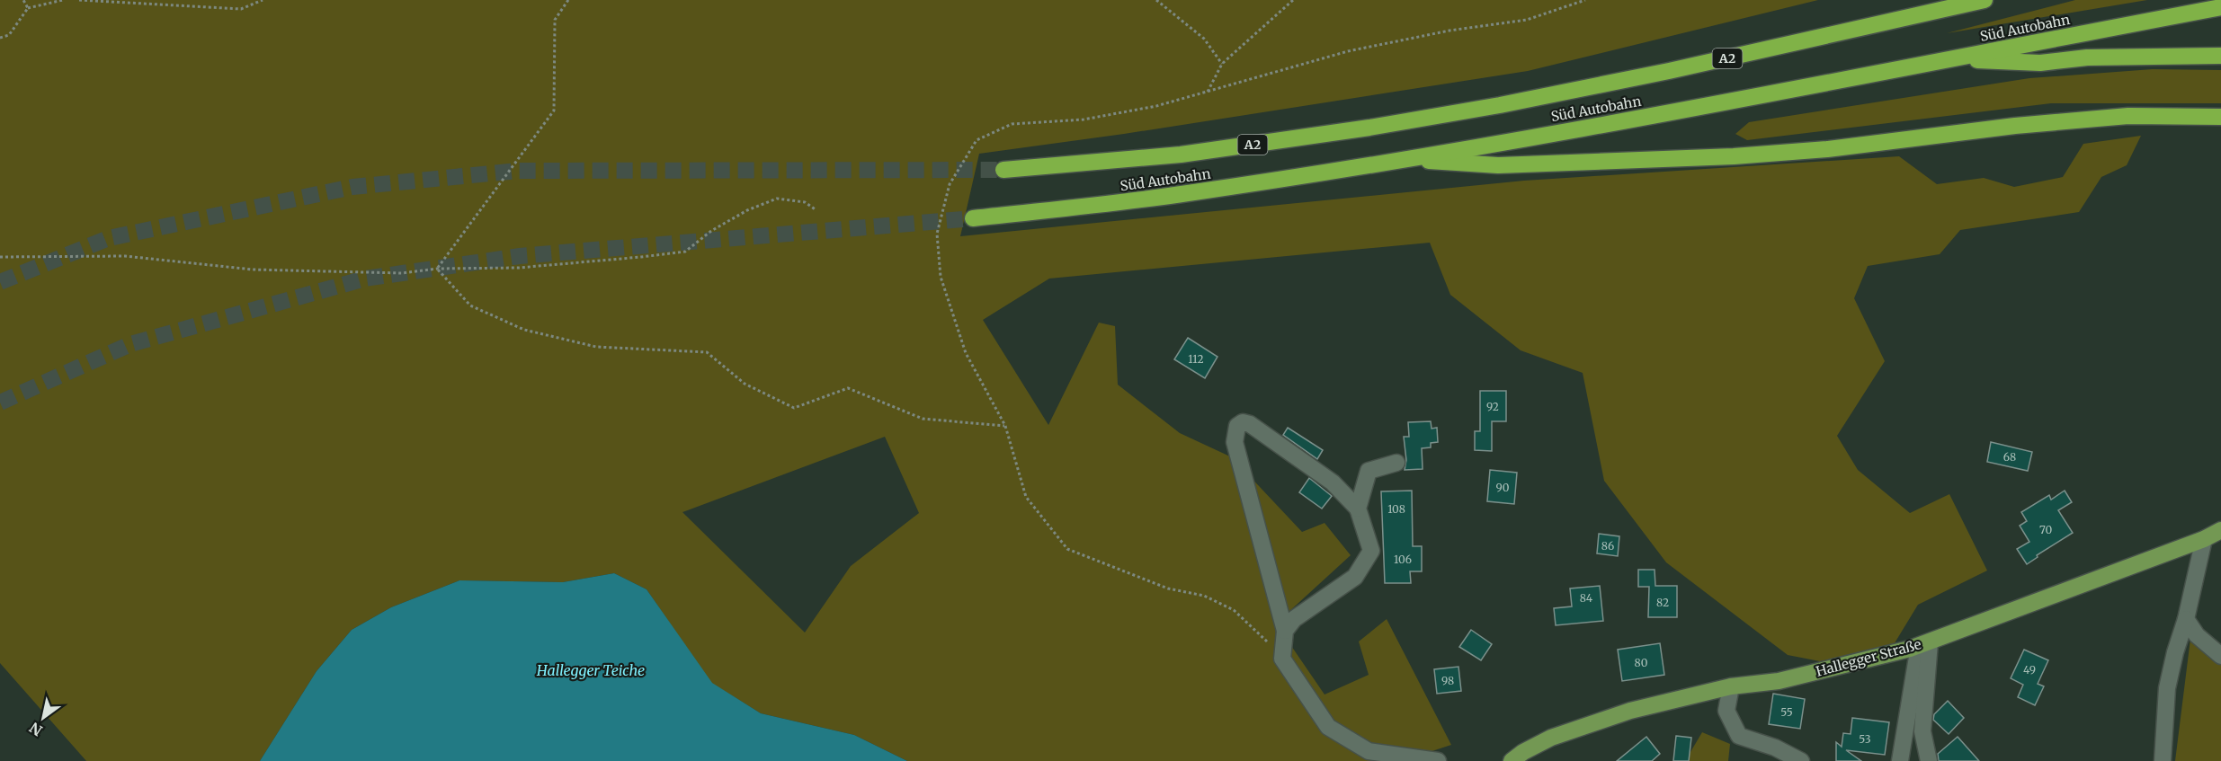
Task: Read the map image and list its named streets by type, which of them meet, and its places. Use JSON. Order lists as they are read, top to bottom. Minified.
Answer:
{"streets":{"highway":["Süd Autobahn","A2"],"main road":["Hallegger Straße"]},"water":["Hallegger Teiche"],"house_numbers":["112","92","68","90","108","70","86","106","84","82","80","49","98","55","53"],"north":"bottom left"}
